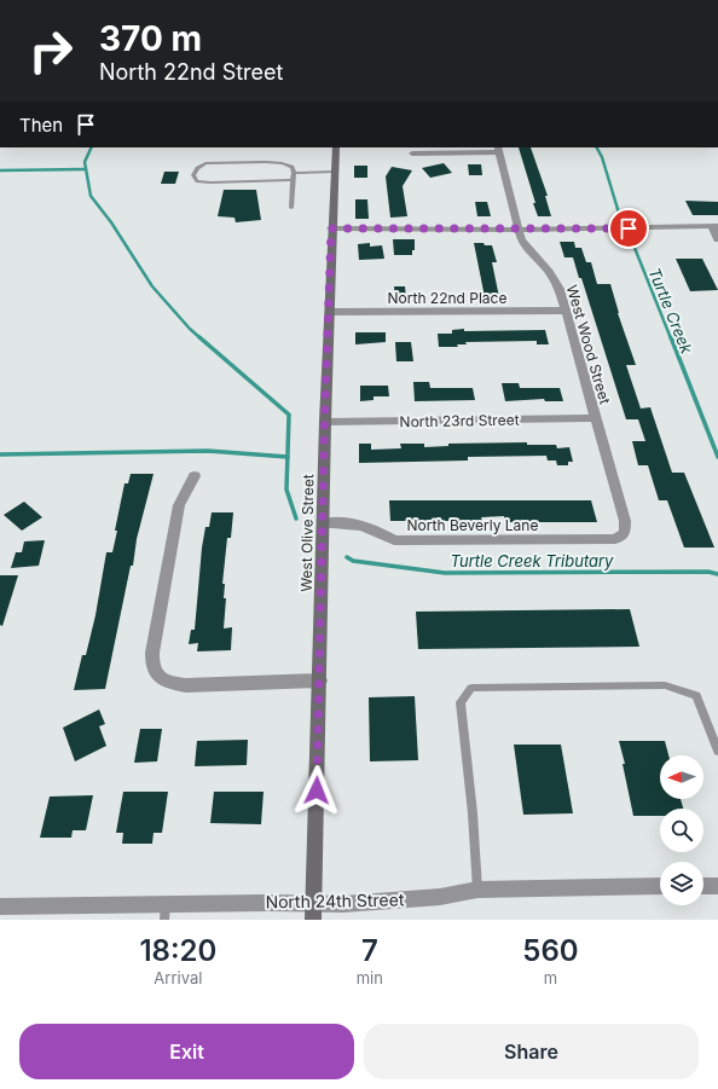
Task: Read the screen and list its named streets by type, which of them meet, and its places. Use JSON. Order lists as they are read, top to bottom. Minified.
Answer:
{"streets":{"main road":["West Olive Street"],"street":["North 22nd Place","West Wood Street","North 23rd Street","North Beverly Lane","North 24th Street"]},"crossings":[["North 22nd Place","West Wood Street"],["North 22nd Place","West Olive Street"],["West Wood Street","North 23rd Street"],["West Wood Street","North Beverly Lane"],["North 23rd Street","West Olive Street"],["North Beverly Lane","West Olive Street"],["West Olive Street","North 24th Street"]],"water":["Turtle Creek","Turtle Creek Tributary"],"north":"left","page":{"turn":["370 m","North 22nd Street"],"then":"Then","eta":["18:20","Arrival","7","min","560","m"],"buttons":["Exit","Share"]}}
